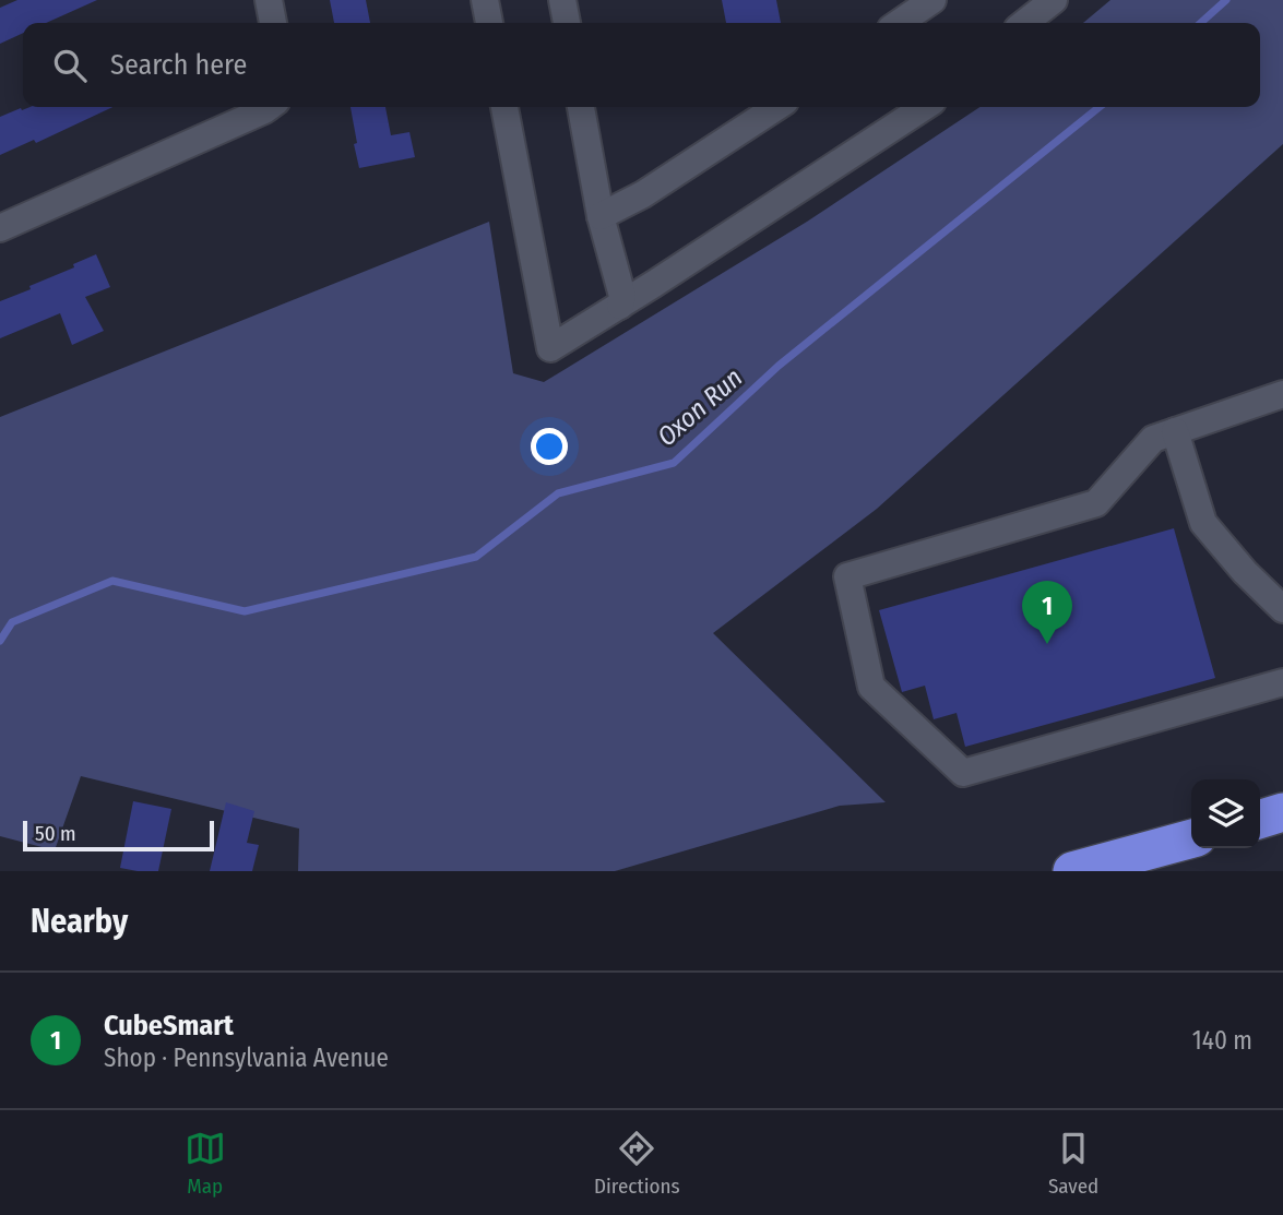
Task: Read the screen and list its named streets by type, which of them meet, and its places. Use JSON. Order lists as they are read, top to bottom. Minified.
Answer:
{"water":["Oxon Run"],"scale_bar":"50 m","page":{"search":"Search here","pins":"1","scale":"50 m","heading":"Nearby","list":[{"mark":"1","name":"CubeSmart","note":"Shop · Pennsylvania Avenue","value":"140 m"}],"nav":["Map","Directions","Saved"]}}
